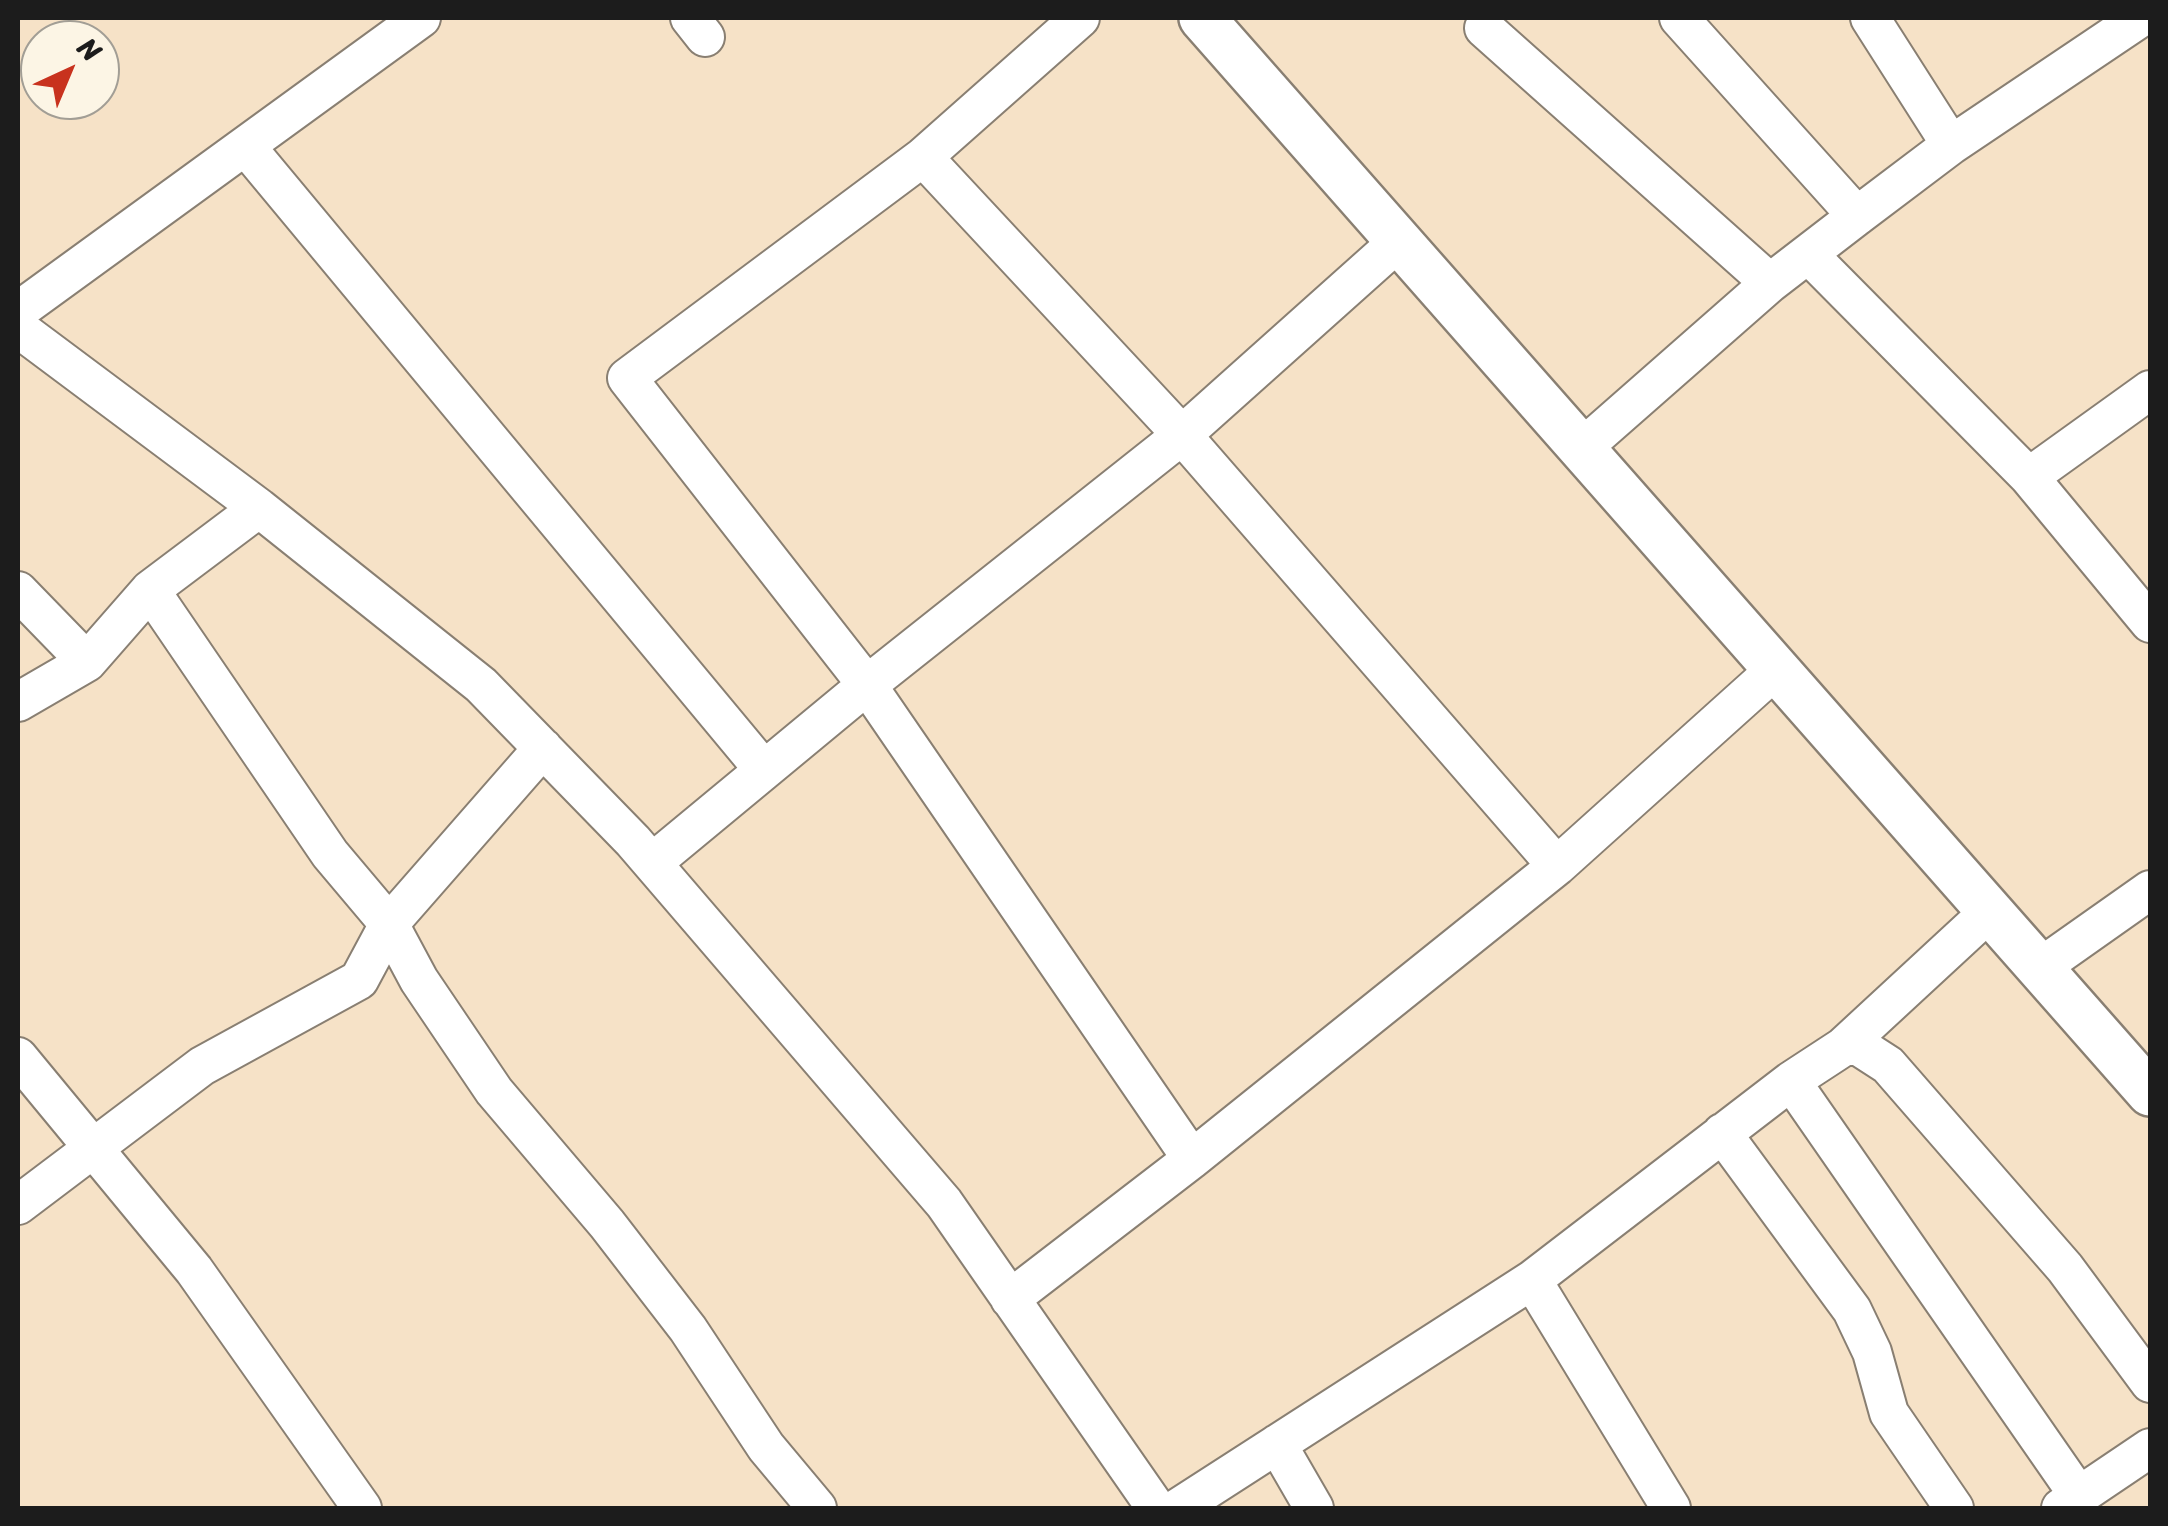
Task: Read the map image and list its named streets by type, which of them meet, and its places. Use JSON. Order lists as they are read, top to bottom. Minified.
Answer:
{"north":"top right"}
